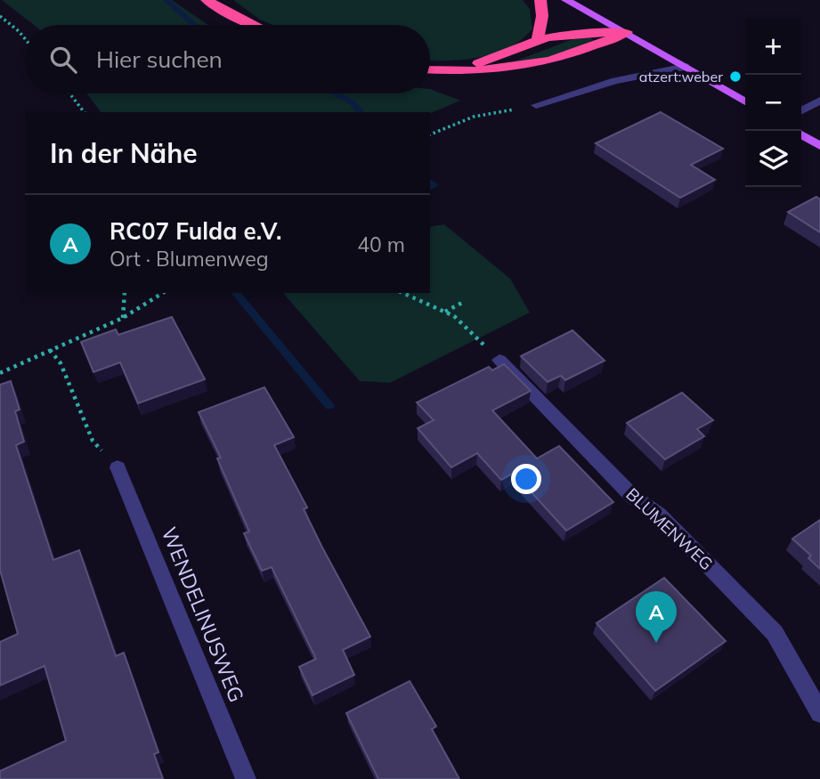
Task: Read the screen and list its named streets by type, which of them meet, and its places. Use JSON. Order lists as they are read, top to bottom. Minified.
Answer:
{"streets":{"street":["BLUMENWEG","WENDELINUSWEG"]},"places":["atzert:weber"],"page":{"map_buttons":["+","−"],"search":"Hier suchen","heading":"In der Nähe","list":[{"mark":"A","name":"RC07 Fulda e.V.","note":"Ort · Blumenweg","value":"40 m"}],"pins":"A"}}
